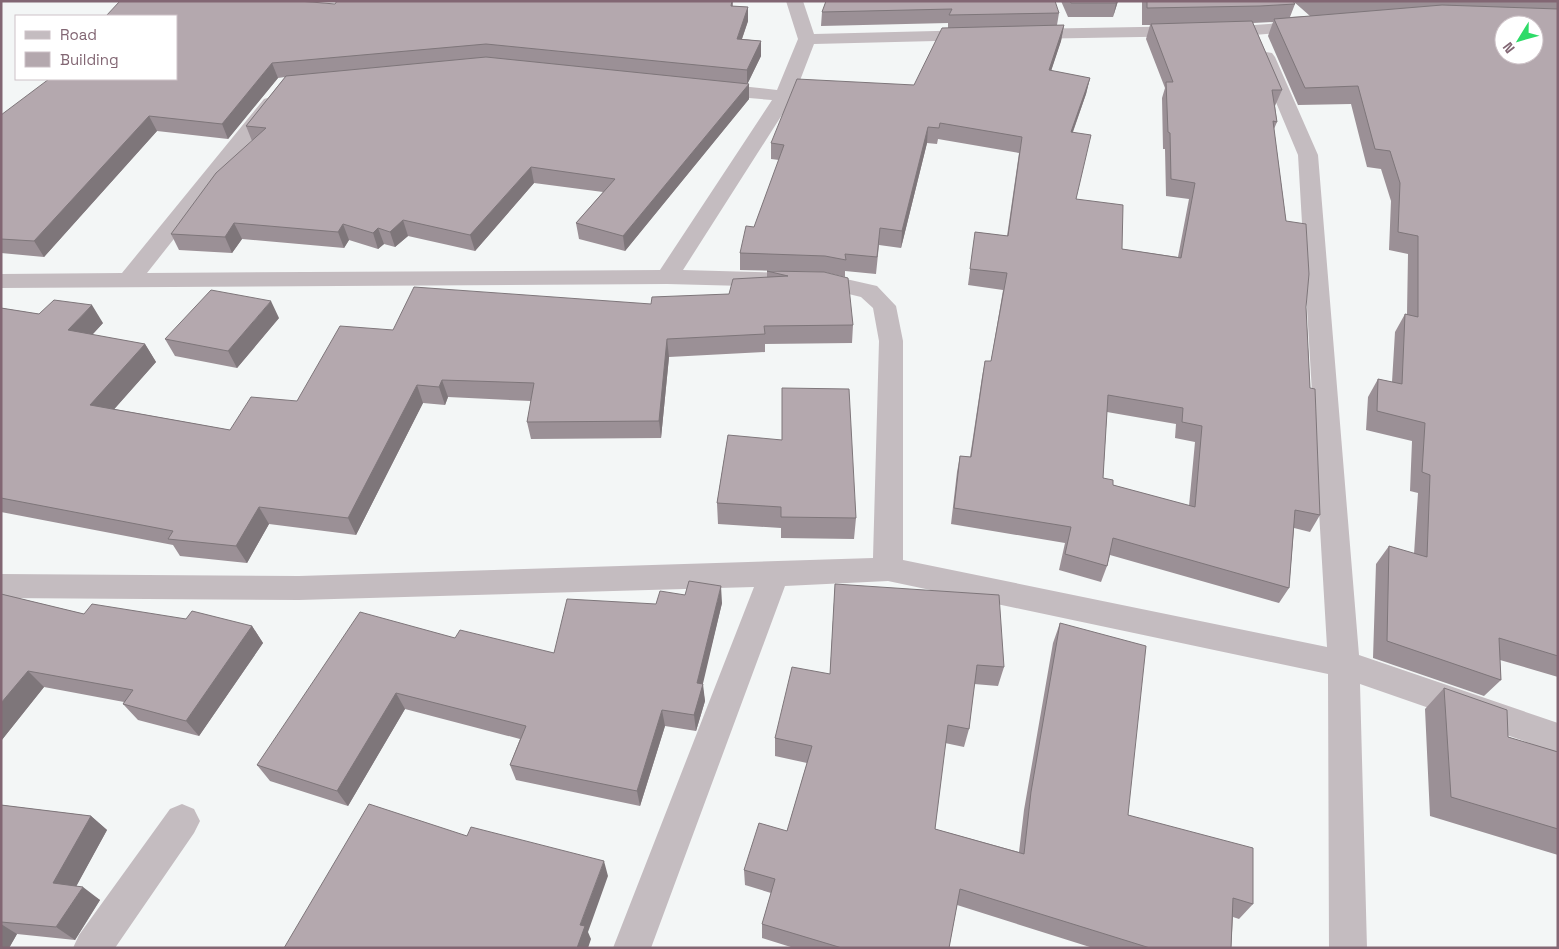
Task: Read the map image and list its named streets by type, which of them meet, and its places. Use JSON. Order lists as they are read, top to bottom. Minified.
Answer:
{"legend":["Road","Building"],"north":"bottom left"}
